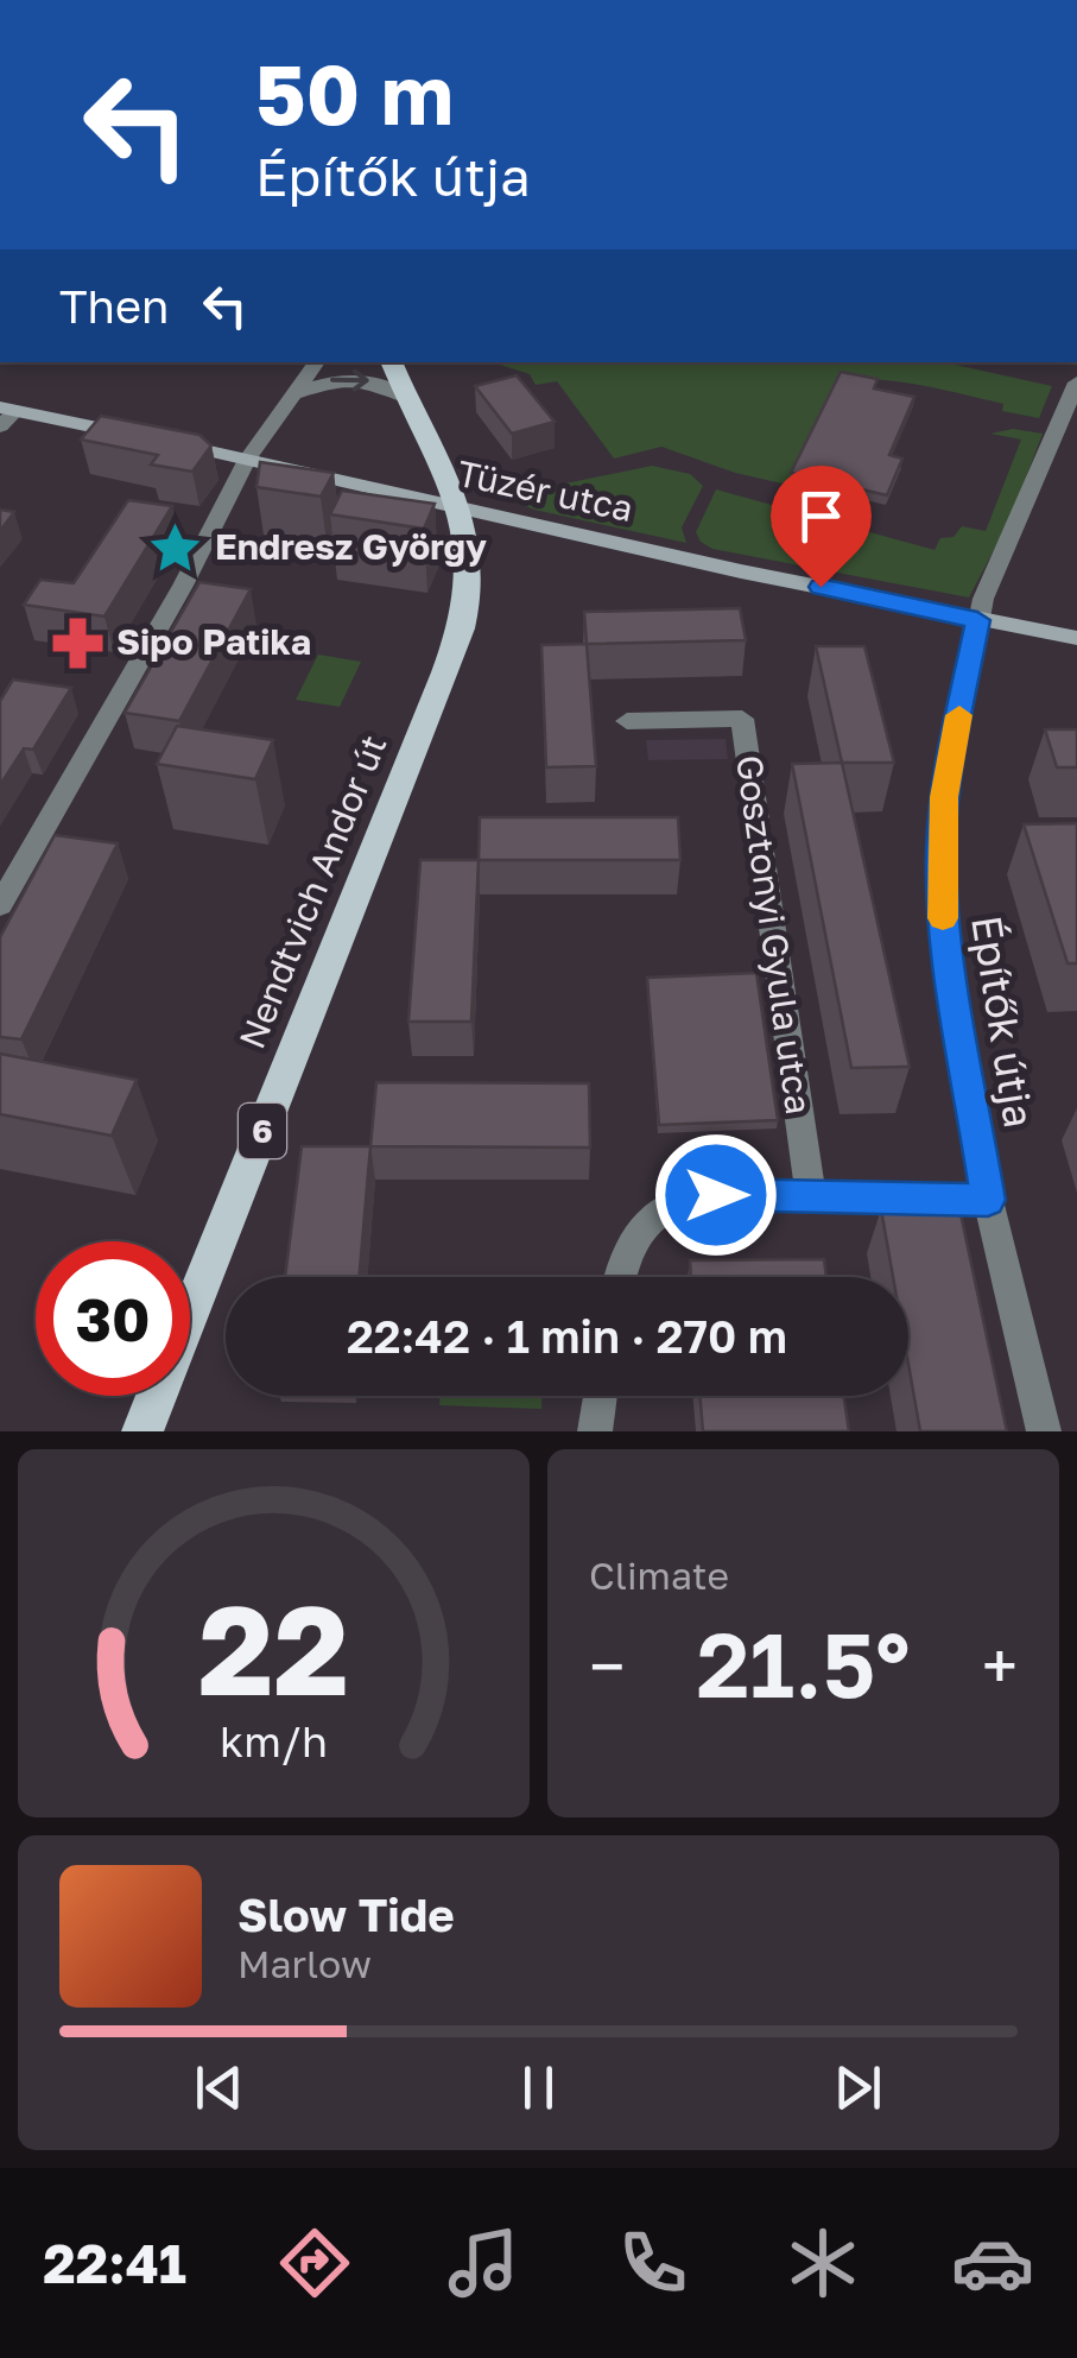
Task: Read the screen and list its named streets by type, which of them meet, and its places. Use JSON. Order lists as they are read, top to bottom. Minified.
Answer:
{"streets":{"main road":["Nendtvich Andor út","6"],"street":["Tüzér utca","Gosztonyi Gyula utca","Építők útja"]},"crossings":[["Tüzér utca","Nendtvich Andor út"],["Tüzér utca","Építők útja"],["Tüzér utca","6"],["Nendtvich Andor út","6"]],"places":{"place":["Endresz György"],"pharmacy":["Sipo Patika"]},"page":{"turn":["50 m","Építők útja"],"then":"Then","limit":"30","trip":"22:42 · 1 min · 270 m","tile":"Climate","heat":["−","21.5°","+"],"song":["Slow Tide","Marlow"],"tabs":"22:41","gauge":["22","km/h"]}}
